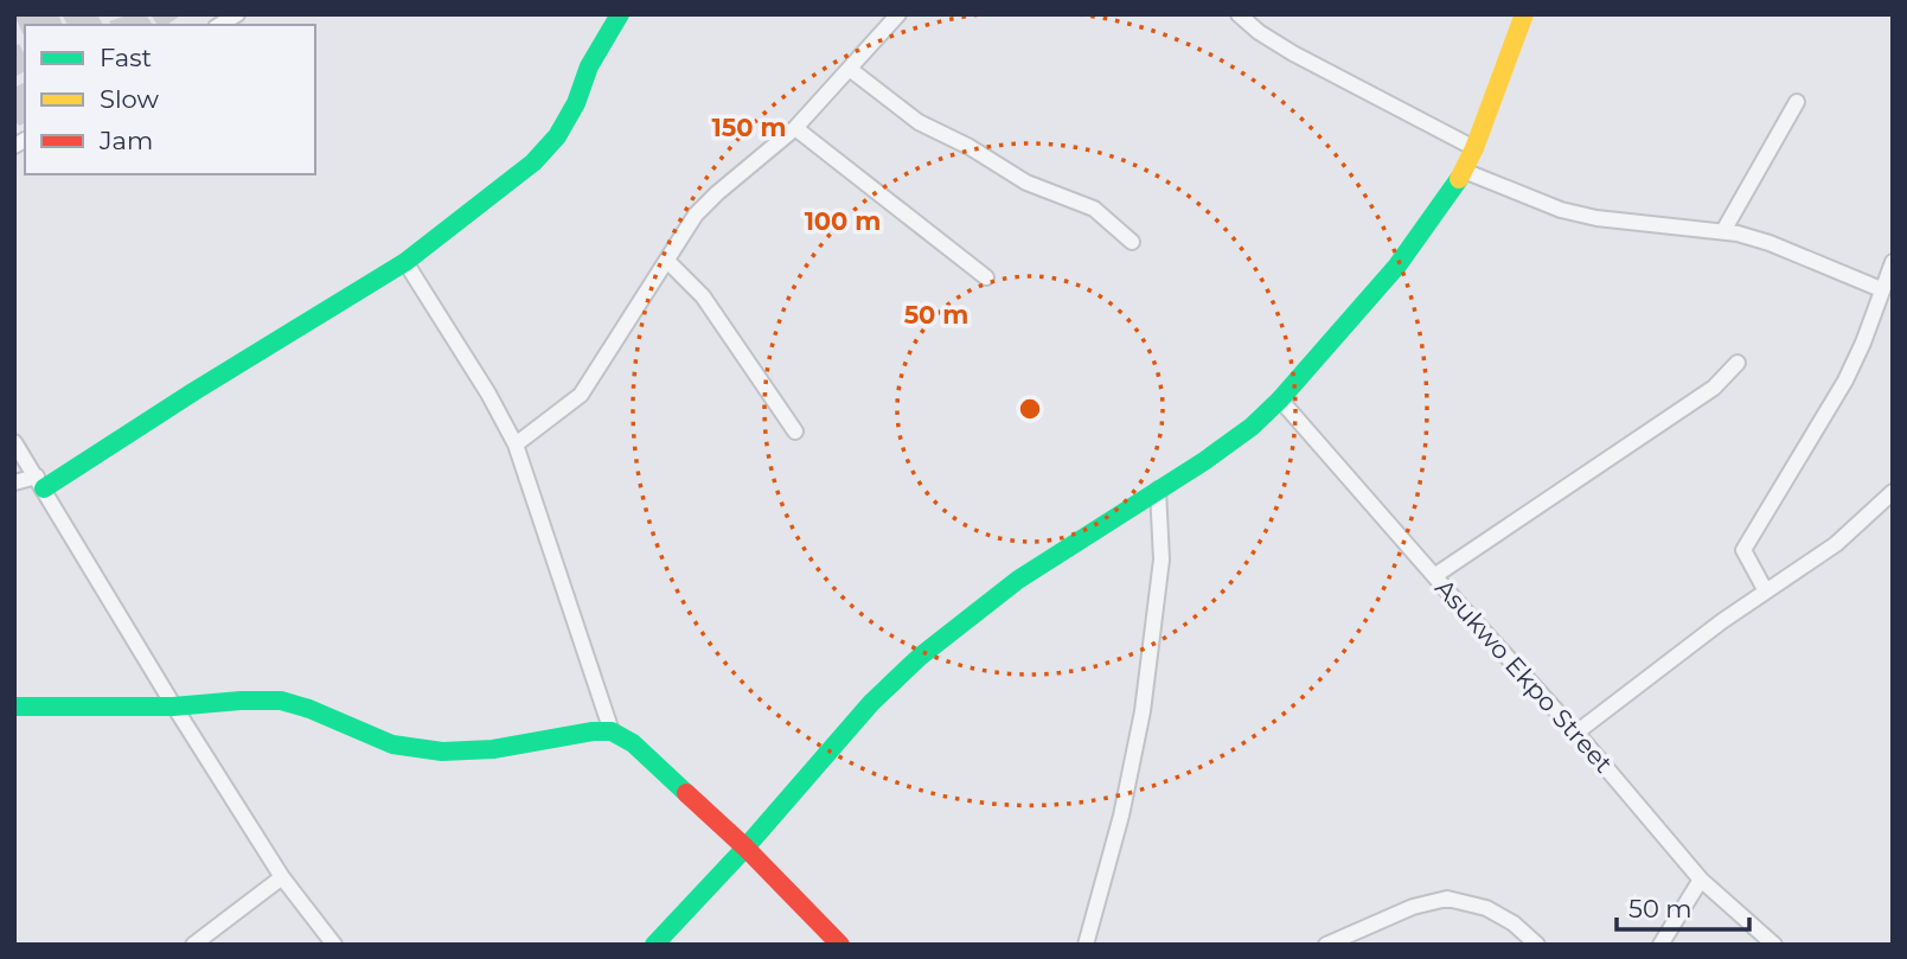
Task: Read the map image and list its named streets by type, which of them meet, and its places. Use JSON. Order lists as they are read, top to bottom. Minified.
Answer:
{"streets":{"street":["Asukwo Ekpo Street"]},"legend":["Fast","Slow","Jam"],"scale_bar":"50 m","rings":["150 m","100 m","50 m"]}
